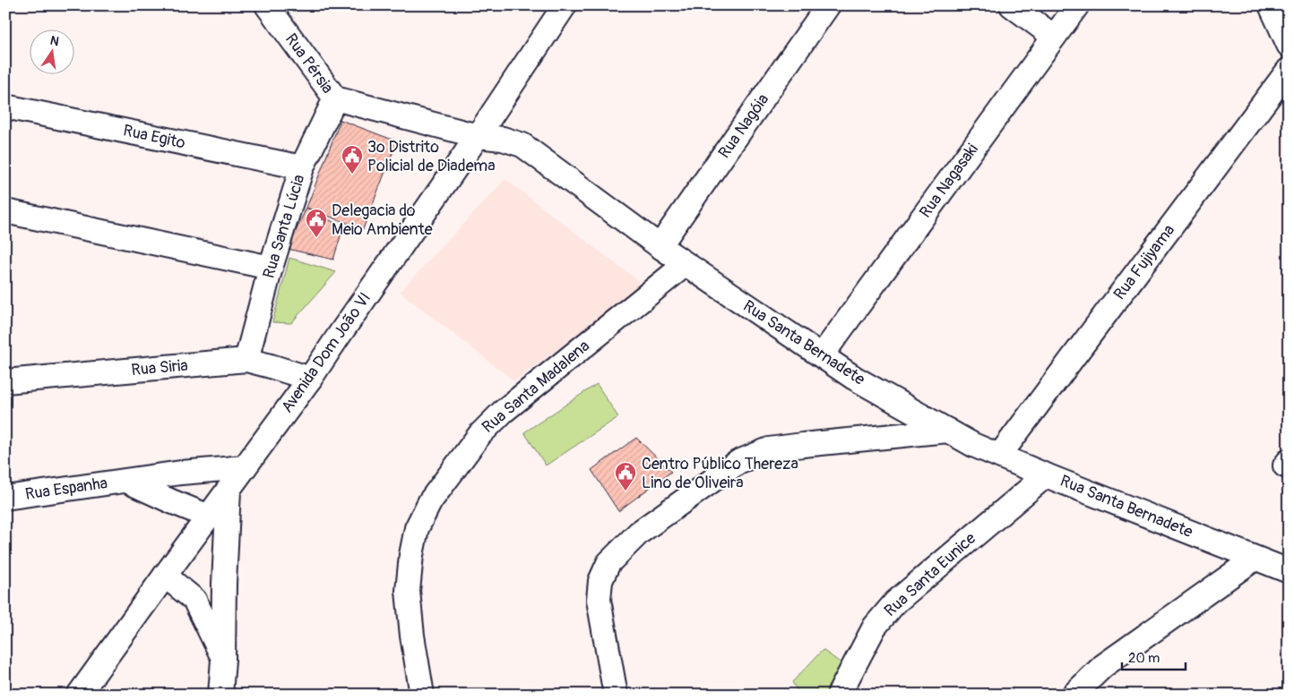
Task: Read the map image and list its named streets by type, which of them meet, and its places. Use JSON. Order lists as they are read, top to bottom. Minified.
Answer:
{"streets":{"street":["Rua Pérsia","Rua Nagóia","Rua Egito","Rua Nagasaki","Rua Santa Lúcia","Rua Fujiyama","Rua Santa Bernadete","Avenida Dom João VI","Rua Siria","Rua Santa Madalena","Rua Espanha","Rua Santa Eunice"]},"crossings":[["Rua Pérsia","Rua Santa Lúcia"],["Rua Pérsia","Rua Santa Bernadete"],["Rua Nagóia","Rua Santa Bernadete"],["Rua Egito","Rua Santa Lúcia"],["Rua Nagasaki","Rua Santa Bernadete"],["Rua Santa Lúcia","Rua Santa Bernadete"],["Rua Santa Lúcia","Rua Siria"],["Rua Fujiyama","Rua Santa Bernadete"],["Rua Santa Bernadete","Avenida Dom João VI"],["Rua Santa Bernadete","Rua Santa Madalena"],["Rua Santa Bernadete","Rua Santa Eunice"],["Avenida Dom João VI","Rua Siria"],["Avenida Dom João VI","Rua Espanha"]],"places":{"public building":["3º Distrito Policial de Diadema","Delegacia do Meio Ambiente","Centro Público Thereza Lino de Oliveira"]},"scale_bar":"20 m","north":"top"}
